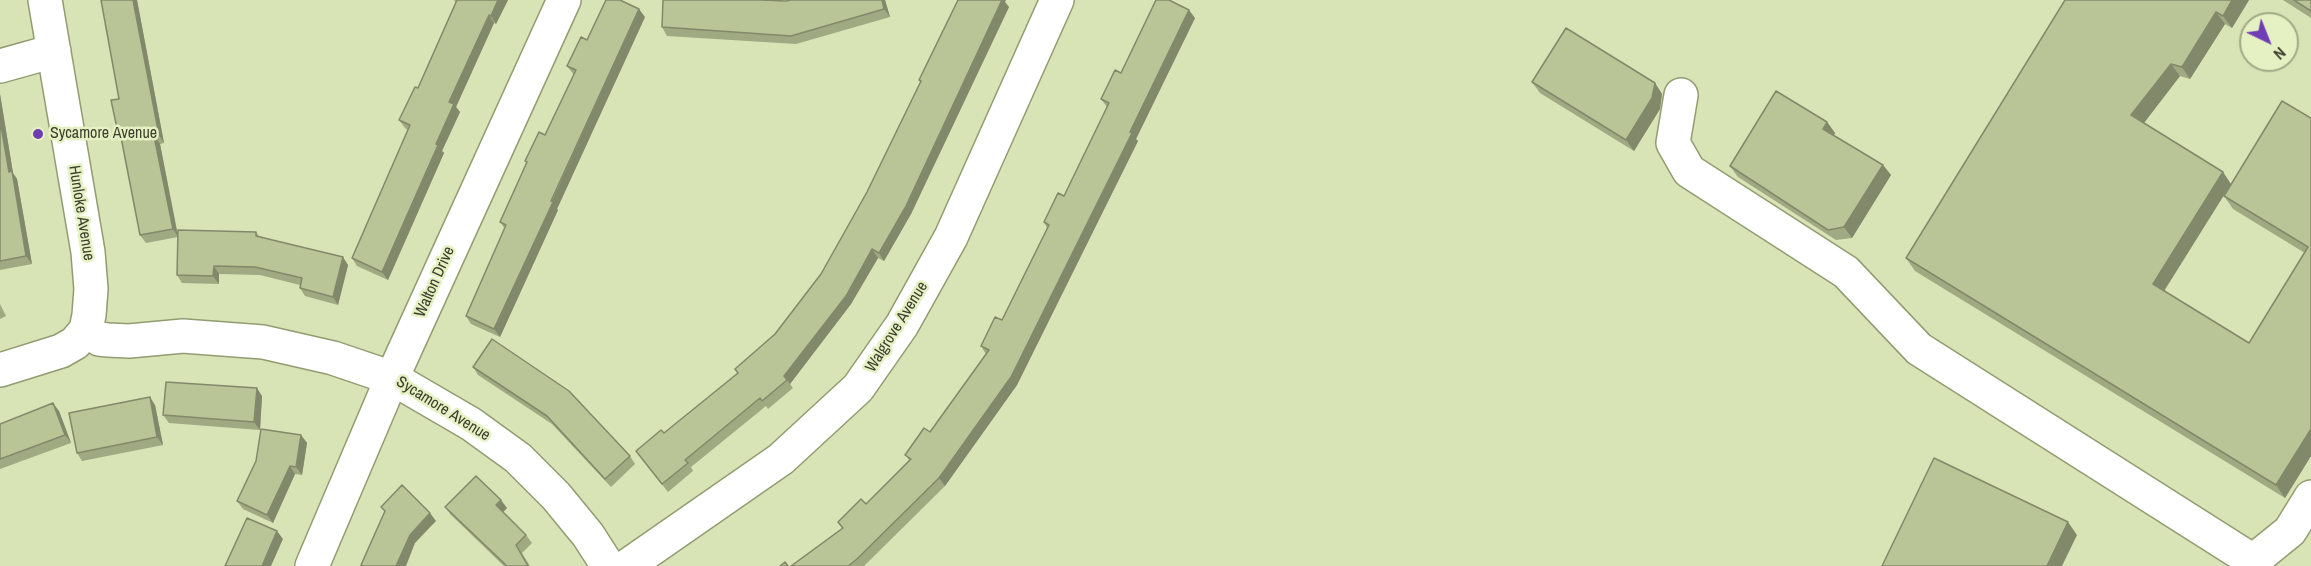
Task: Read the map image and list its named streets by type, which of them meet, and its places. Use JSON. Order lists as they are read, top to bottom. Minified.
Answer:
{"streets":{"street":["Hunloke Avenue","Walton Drive","Walgrove Avenue","Sycamore Avenue"]},"crossings":[["Hunloke Avenue","Sycamore Avenue"],["Walton Drive","Sycamore Avenue"]],"places":["Sycamore Avenue"],"north":"bottom right"}
